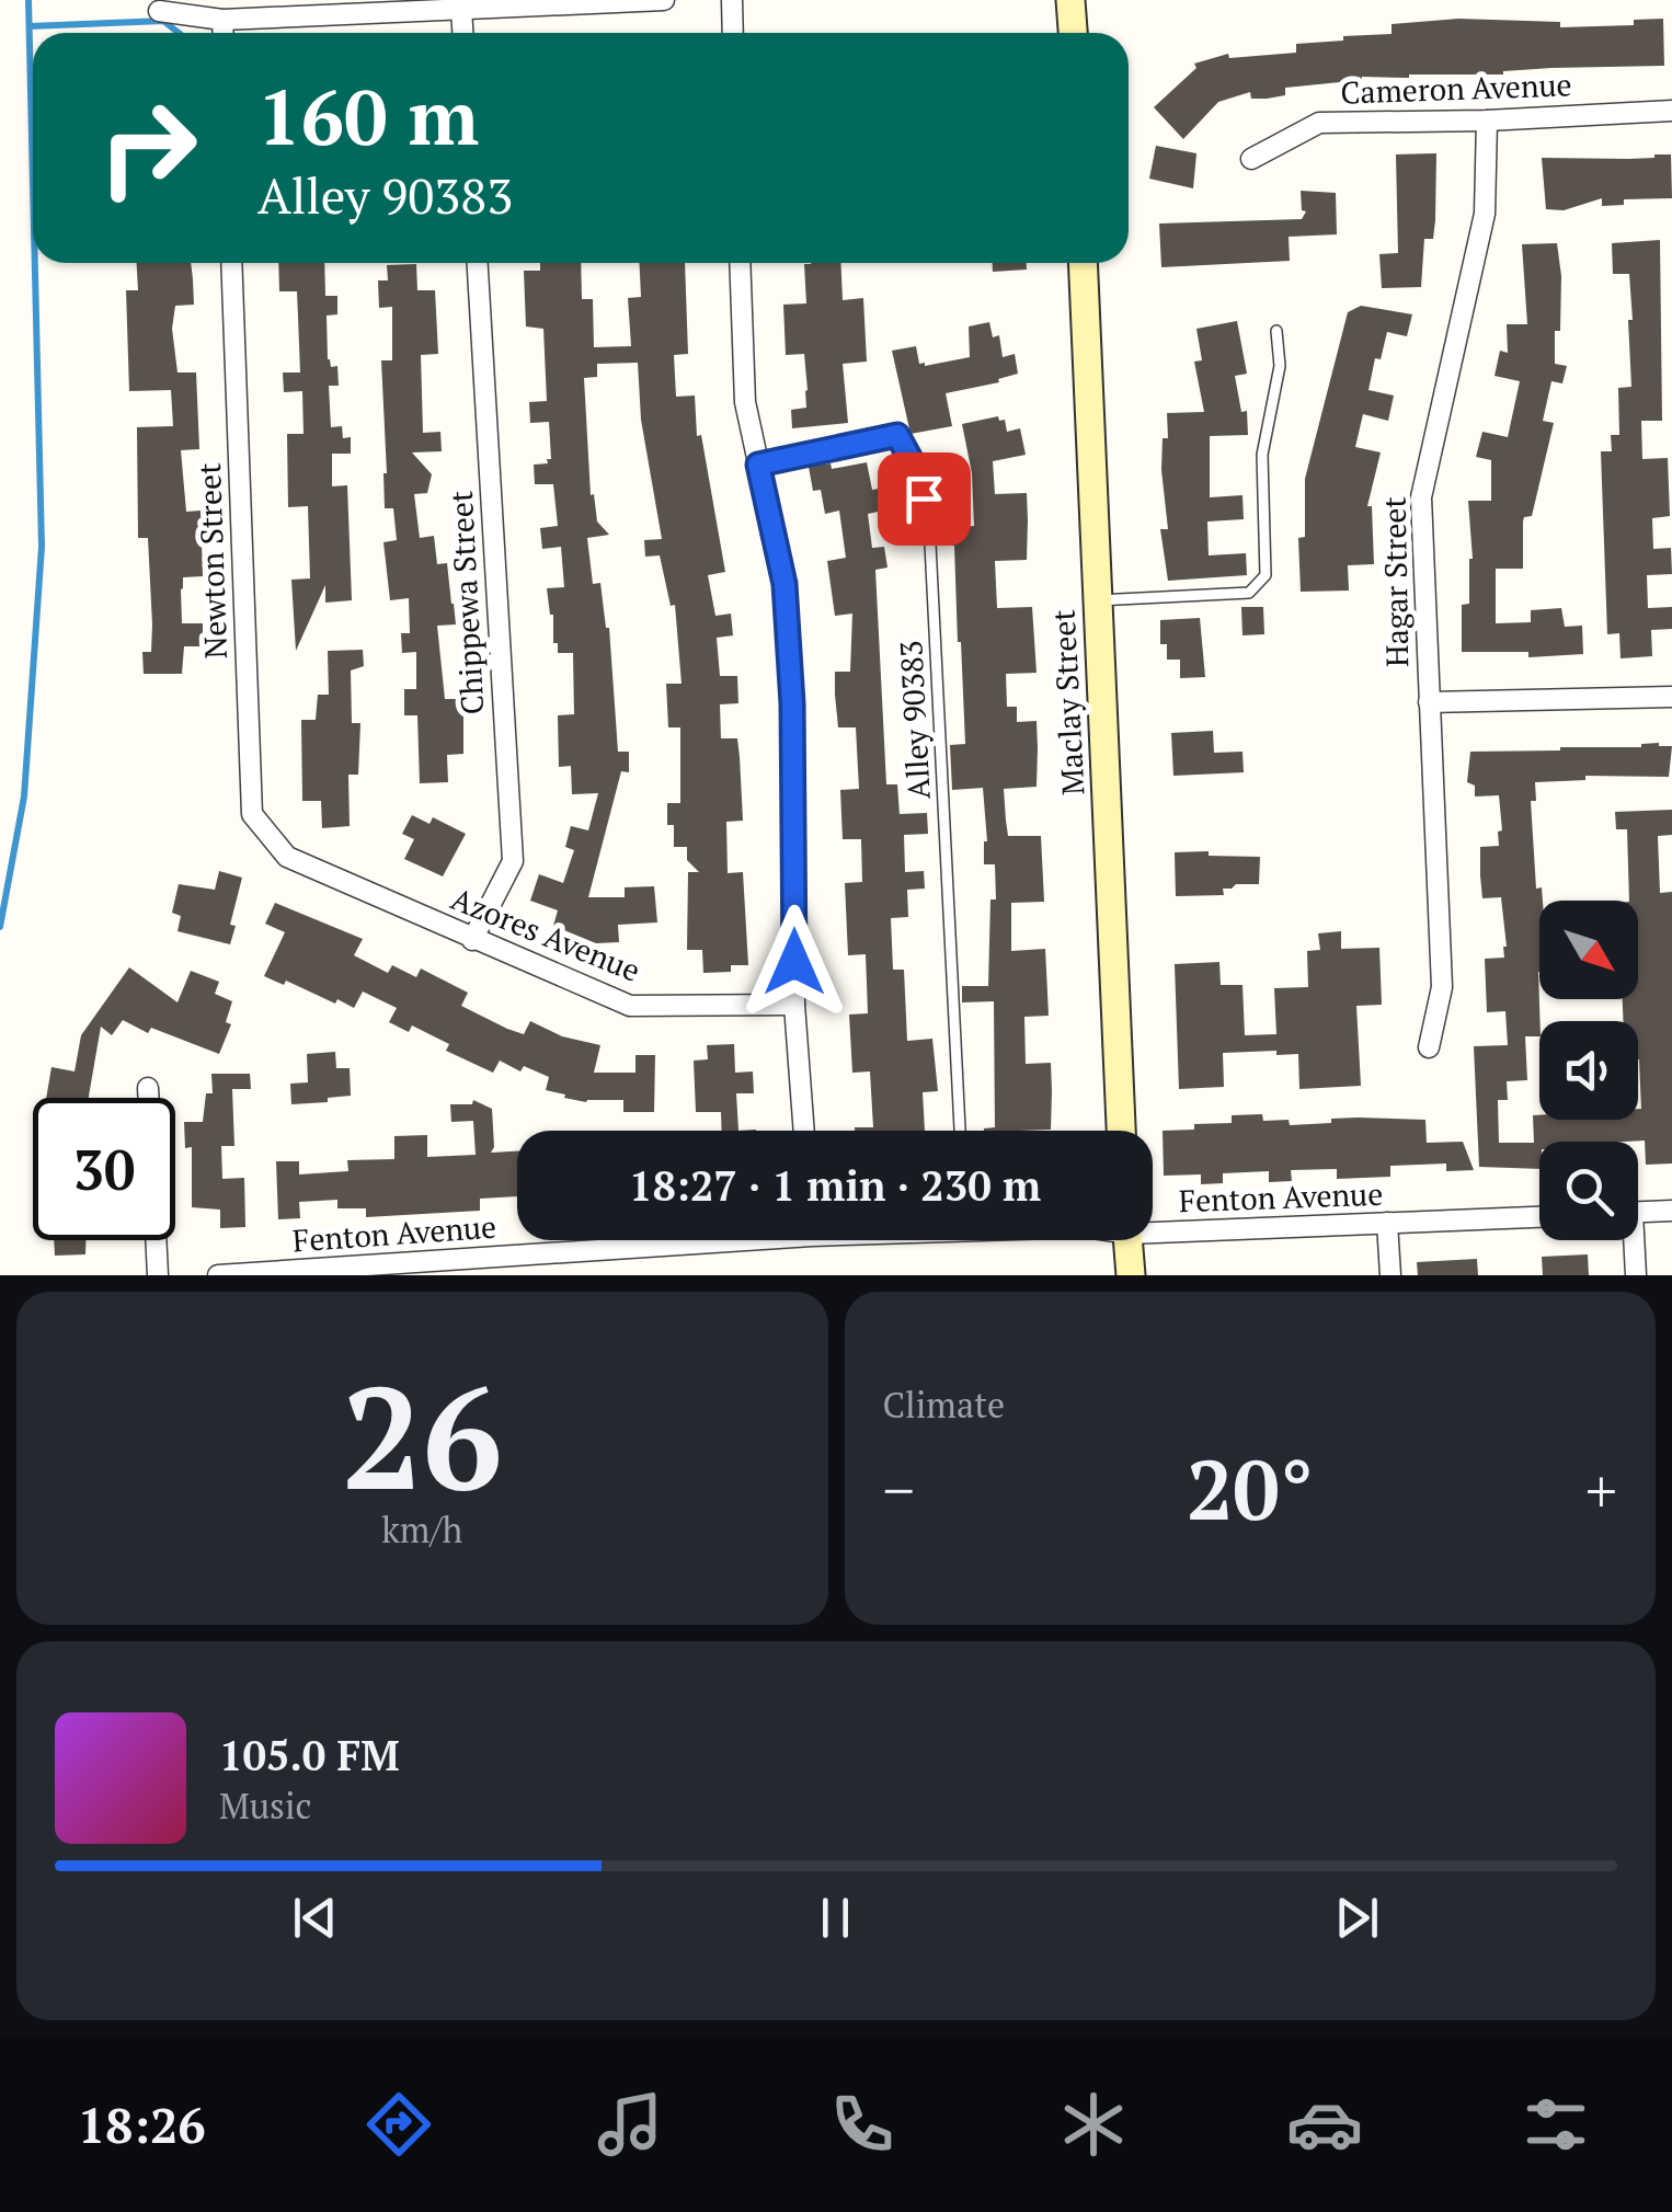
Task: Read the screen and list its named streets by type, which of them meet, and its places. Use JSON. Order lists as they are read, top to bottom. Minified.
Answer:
{"streets":{"street":["Cameron Avenue","Newton Street","Hagar Street","Chippewa Street","Maclay Street","Azores Avenue","Fenton Avenue"],"lane":["Alley 90383"]},"crossings":[["Cameron Avenue","Hagar Street"],["Newton Street","Azores Avenue"],["Chippewa Street","Azores Avenue"]],"north":"bottom right","page":{"turn":["160 m","Alley 90383"],"limit":"30","trip":"18:27 · 1 min · 230 m","tile":[["26","km/h"],"Climate"],"heat":["−","20°","+"],"song":["105.0 FM","Music"],"tabs":"18:26"}}
